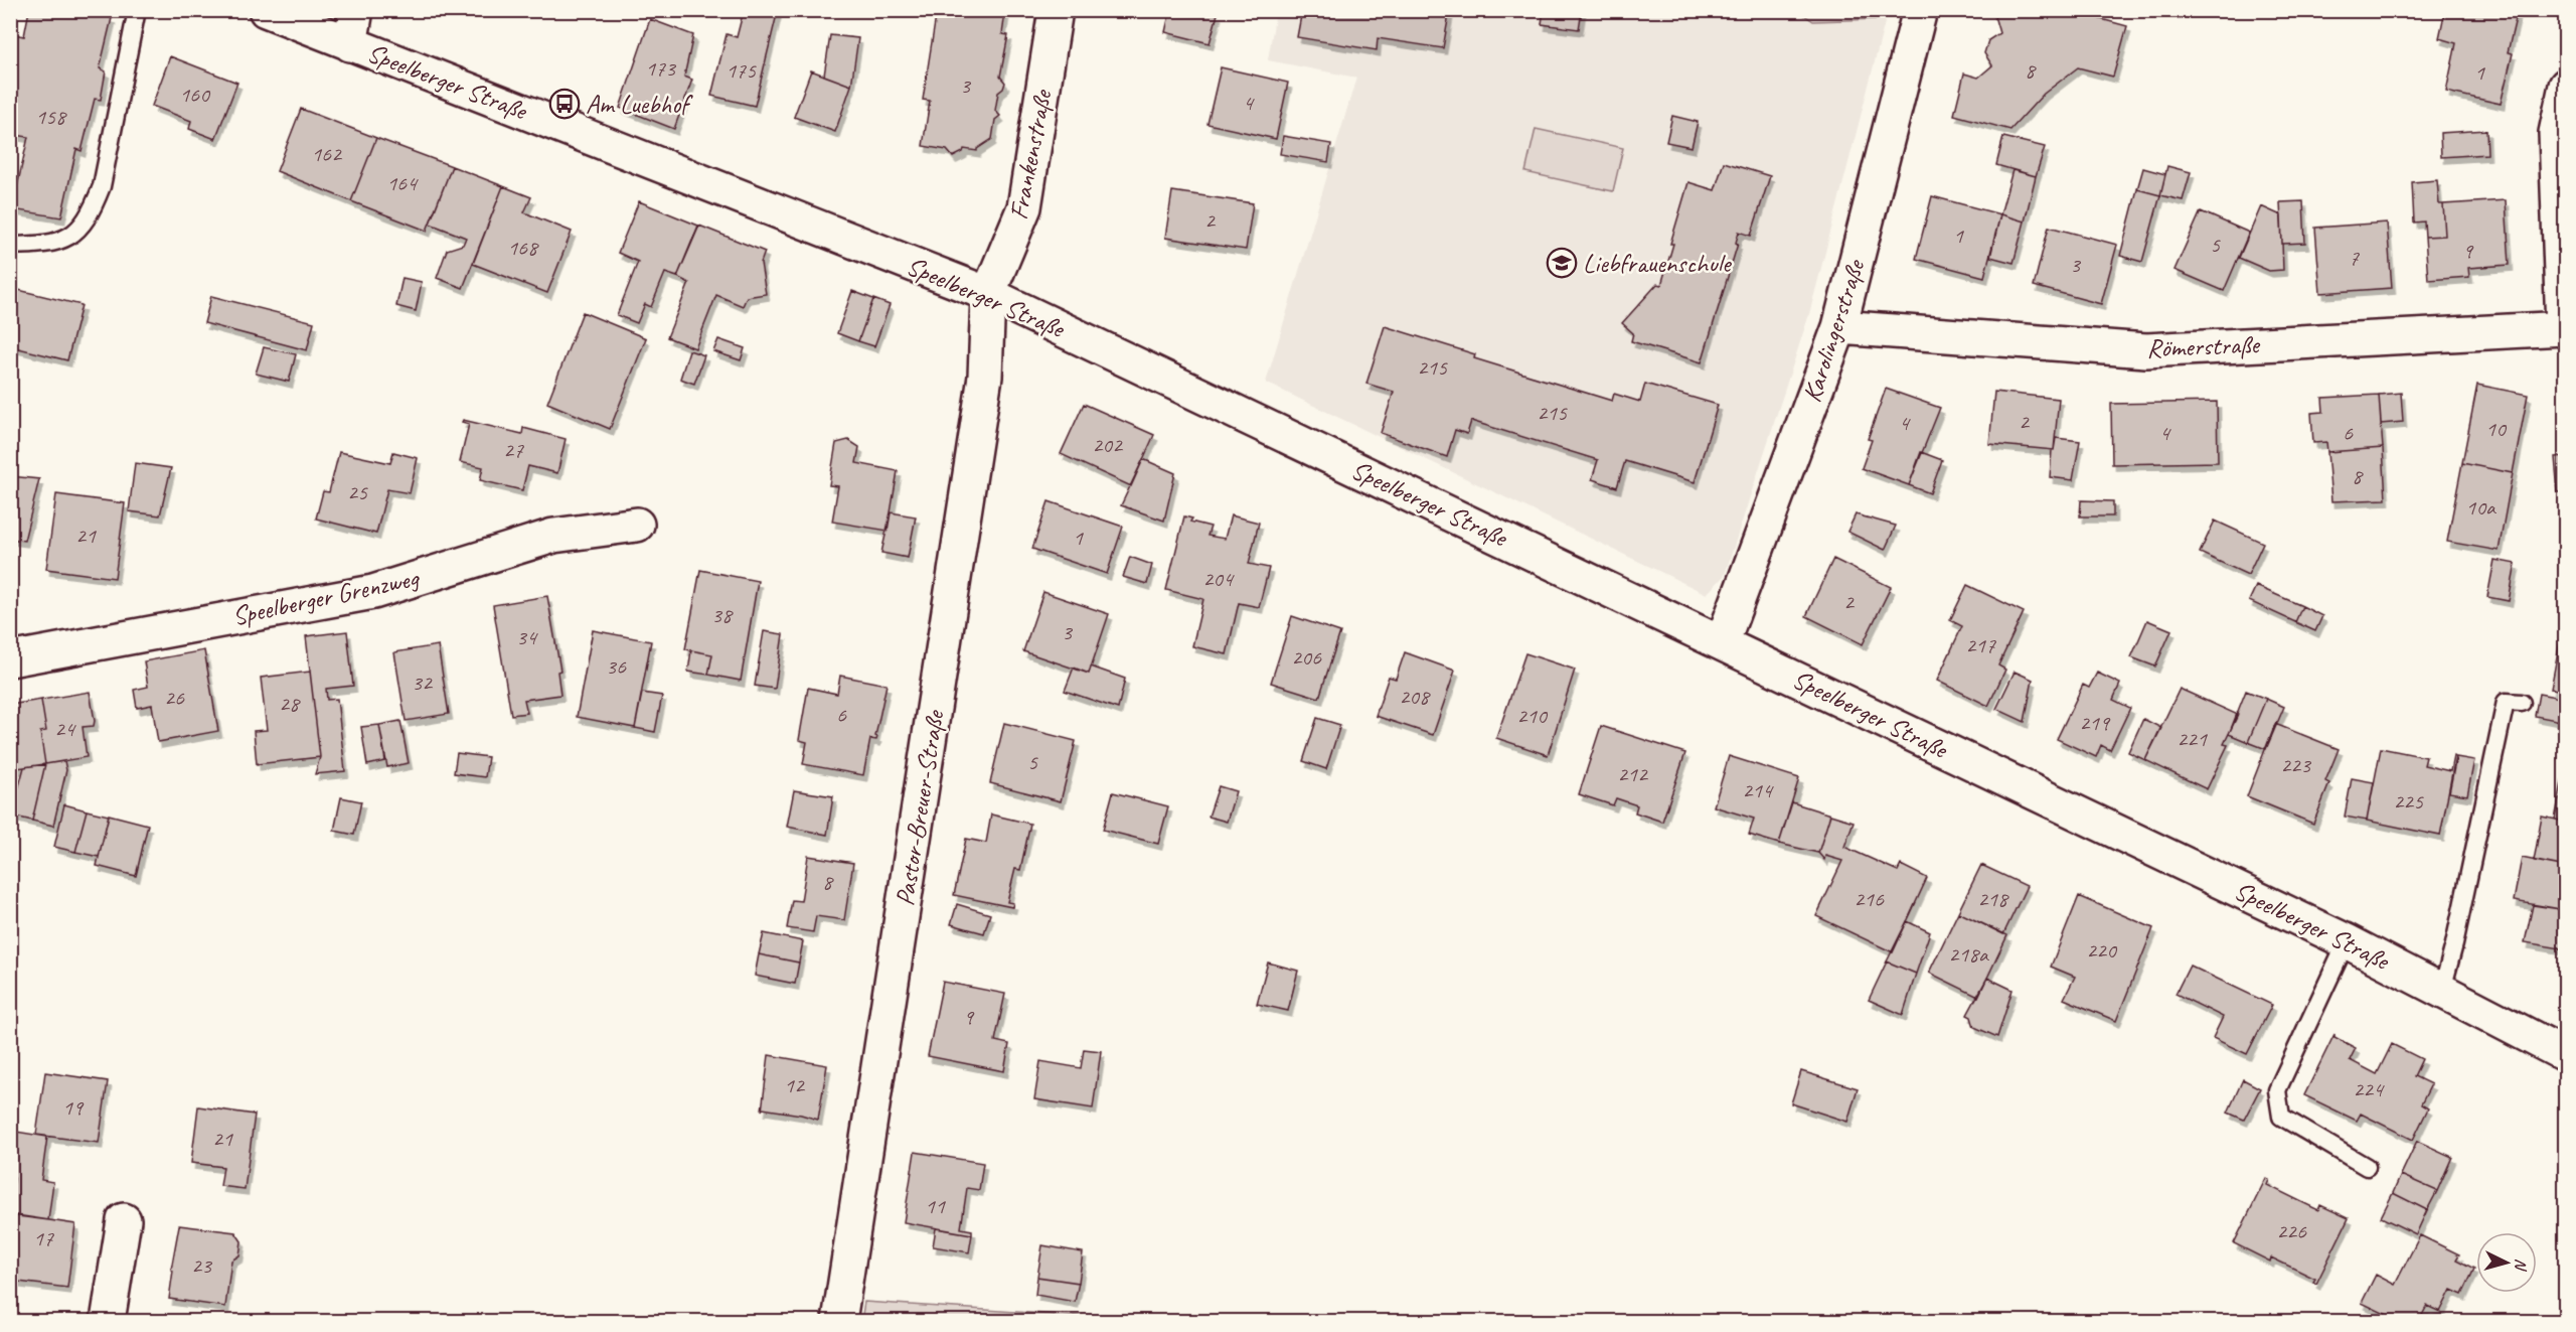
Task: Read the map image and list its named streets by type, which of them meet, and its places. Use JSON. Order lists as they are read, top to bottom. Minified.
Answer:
{"streets":{"street":["Speelberger Straße","Frankenstraße","Karolingerstraße","Römerstraße","Speelberger Grenzweg","Pastor-Breuer-Straße"]},"crossings":[["Speelberger Straße","Frankenstraße"],["Speelberger Straße","Karolingerstraße"],["Speelberger Straße","Pastor-Breuer-Straße"],["Frankenstraße","Pastor-Breuer-Straße"],["Karolingerstraße","Römerstraße"]],"places":{"bus stop":["Am Luebhof"],"school or university":["Liebfrauenschule"]},"house_numbers":["173","175","8","1","3","160","4","158","162","164","2","1","5","168","9","7","3","215","215","2","4","10","4","6","202","27","8","25","10a","21","1","204","2","38","3","34","217","206","36","32","208","26","28","6","210","219","24","221","5","223","212","214","225","8","216","218","220","218a","9","12","224","19","21","11","226","17","23"],"north":"right"}
